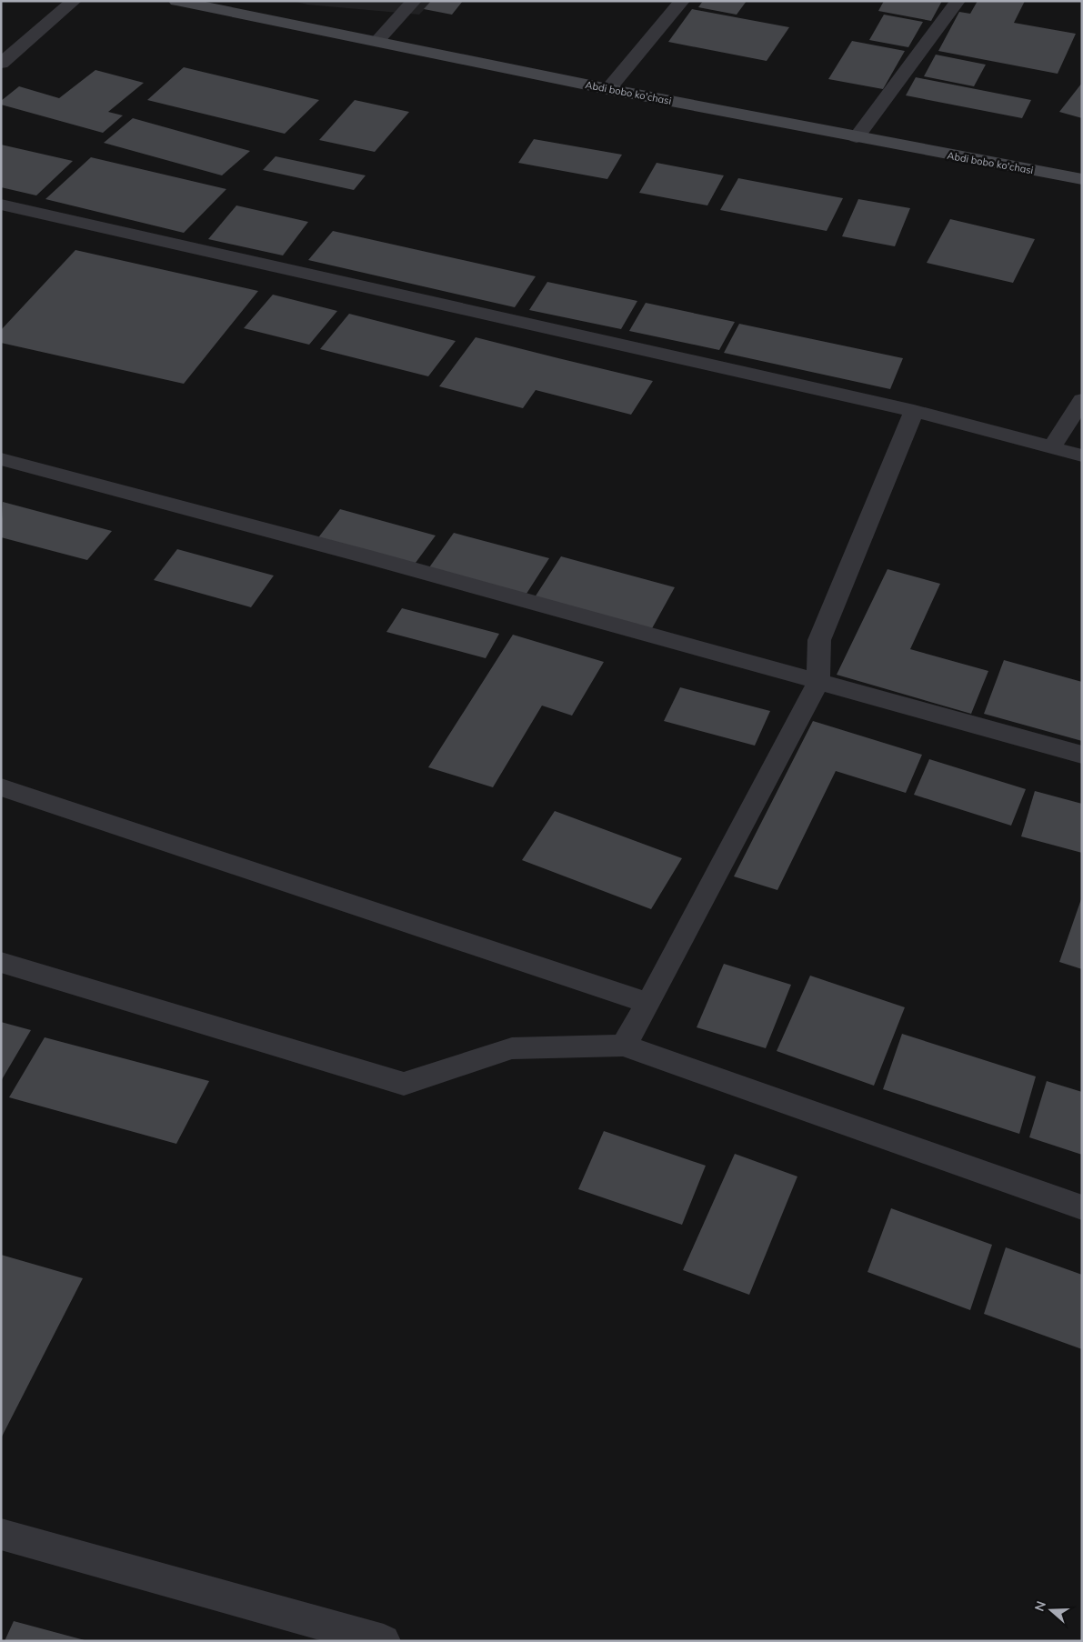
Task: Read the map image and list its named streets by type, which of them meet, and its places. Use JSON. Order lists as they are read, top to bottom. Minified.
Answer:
{"streets":{"main road":["Abdi bobo ko'chasi"]},"north":"left"}
